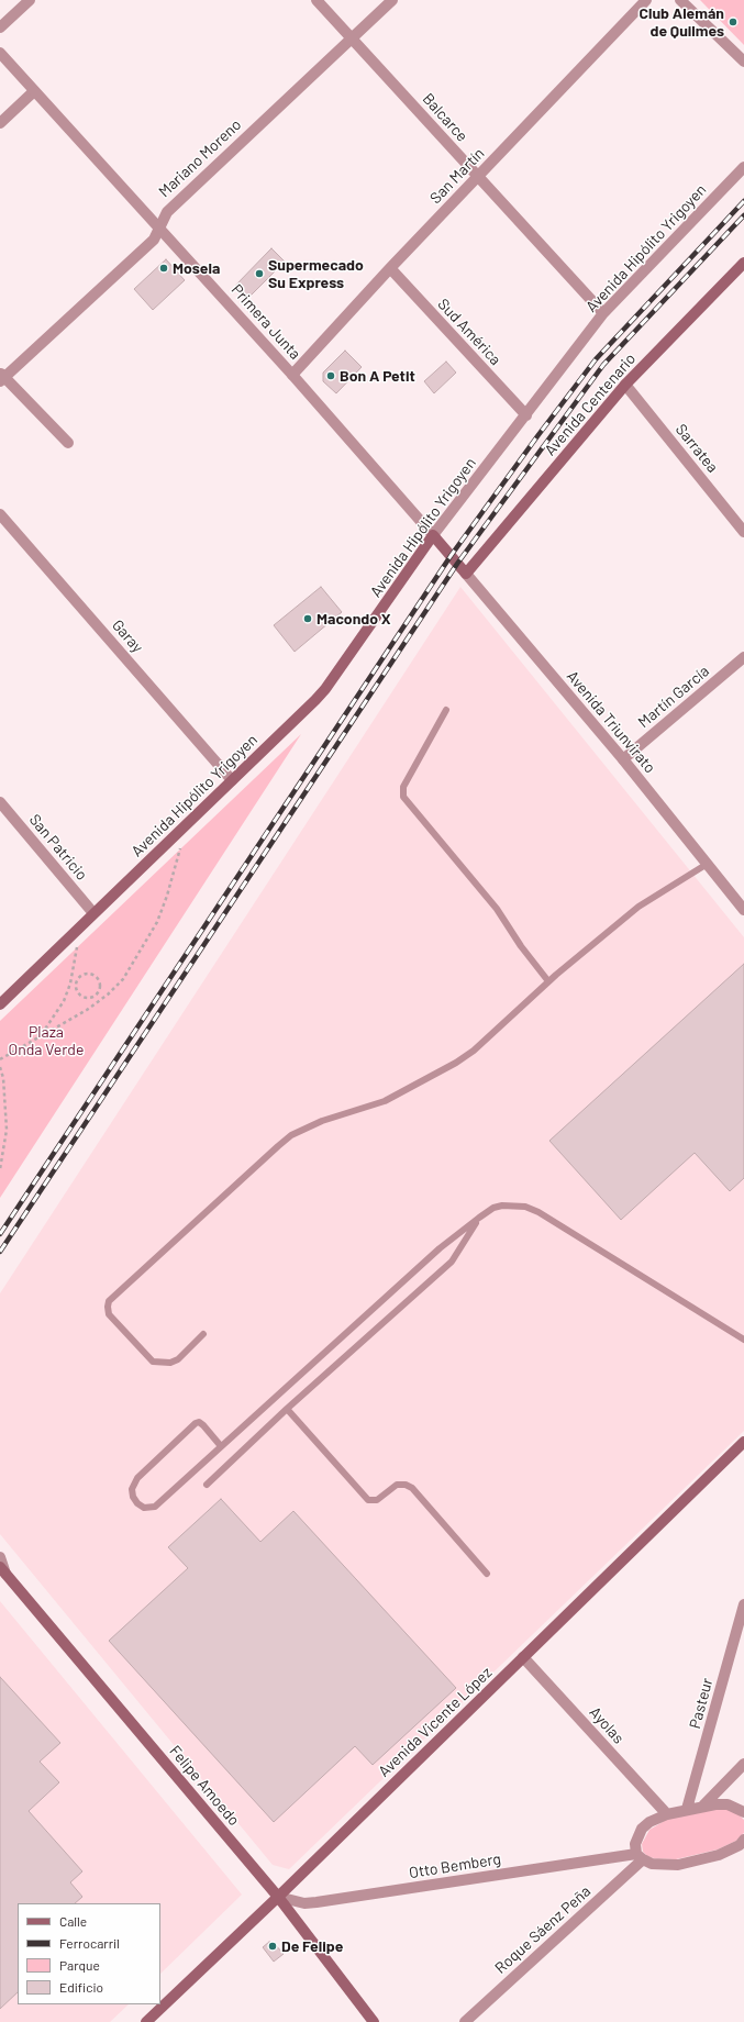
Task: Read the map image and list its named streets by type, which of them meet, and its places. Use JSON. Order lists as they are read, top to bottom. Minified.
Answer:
{"streets":{"main road":["Avenida Hipólito Yrigoyen","Primera Junta","Avenida Centenario","Avenida Triunvirato","Avenida Vicente López","Felipe Amoedo"],"street":["Balcarce","Mariano Moreno","San Martín","Sud América","Sarratea","Garay","Martín García","San Patricio","Pasteur","Ayolas","Otto Bemberg","Roque Sáenz Peña"]},"crossings":[["Balcarce","Mariano Moreno"],["Balcarce","San Martín"],["Balcarce","Avenida Hipólito Yrigoyen"],["Mariano Moreno","Primera Junta"],["San Martín","Primera Junta"],["San Martín","Sud América"],["Avenida Hipólito Yrigoyen","Primera Junta"],["Avenida Hipólito Yrigoyen","Sud América"],["Avenida Hipólito Yrigoyen","Garay"],["Avenida Hipólito Yrigoyen","San Patricio"],["Primera Junta","Avenida Triunvirato"],["Avenida Centenario","Sarratea"],["Avenida Centenario","Avenida Triunvirato"],["Martín García","Avenida Triunvirato"],["Avenida Vicente López","Ayolas"],["Avenida Vicente López","Felipe Amoedo"],["Avenida Vicente López","Otto Bemberg"],["Felipe Amoedo","Otto Bemberg"],["Otto Bemberg","Roque Sáenz Peña"]],"parks":["Plaza Onda Verde"],"places":["Club Alemán de Quilmes","Mosela","Supermecado Su Express","Bon A Petit","Macondo X","De Felipe"],"legend":["Calle","Ferrocarril","Parque","Edificio"]}
